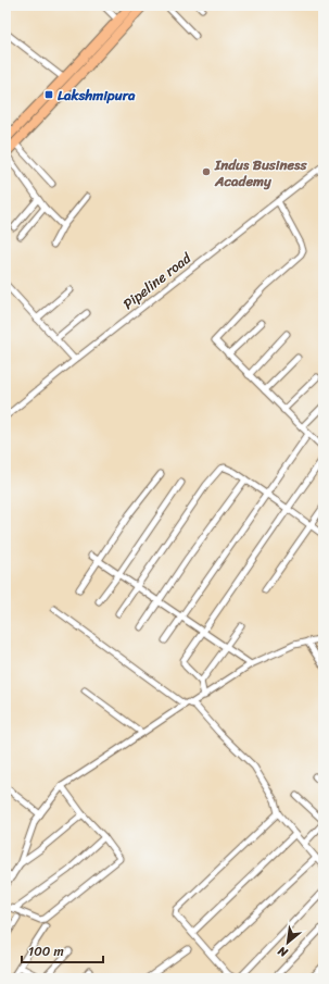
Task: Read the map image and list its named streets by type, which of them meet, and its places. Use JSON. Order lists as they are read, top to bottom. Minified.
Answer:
{"streets":{"street":["Pipeline road"]},"places":{"transit":["Lakshmipura"],"other":["Indus Business Academy"]},"scale_bar":"100 m","north":"bottom left"}
